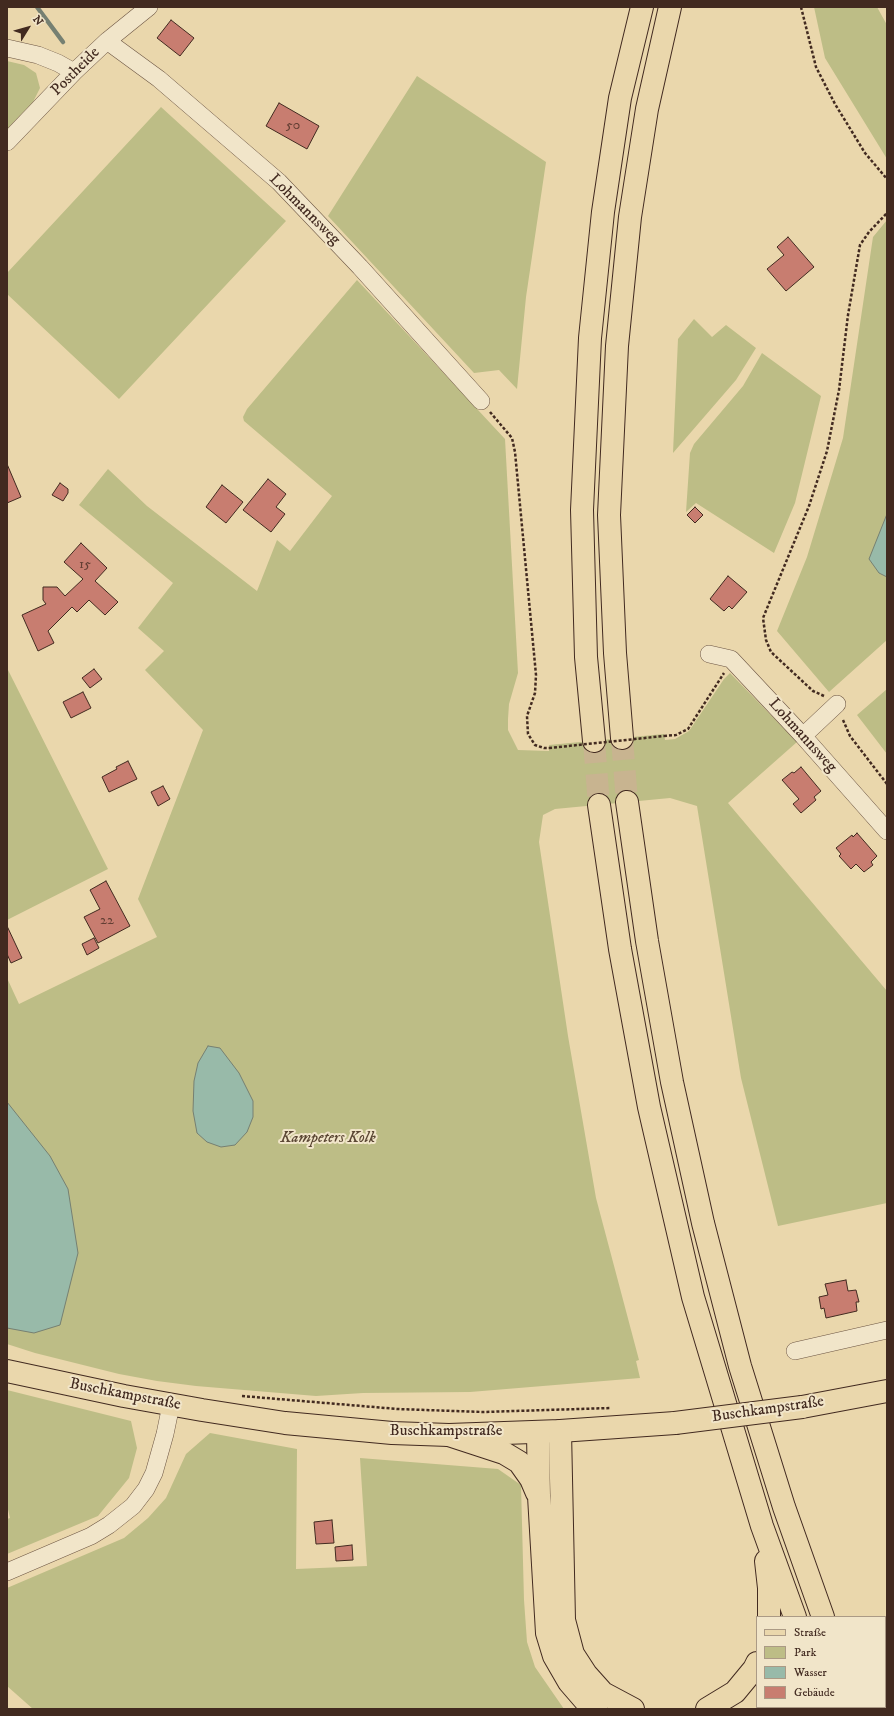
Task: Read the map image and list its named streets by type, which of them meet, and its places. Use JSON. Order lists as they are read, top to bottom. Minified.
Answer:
{"streets":{"main road":["Buschkampstraße"],"street":["Postheide","Lohmannsweg"]},"crossings":[["Postheide","Lohmannsweg"]],"parks":["Kampeters Kolk"],"house_numbers":["50","15","22"],"legend":["Straße","Park","Wasser","Gebäude"],"north":"top right"}
